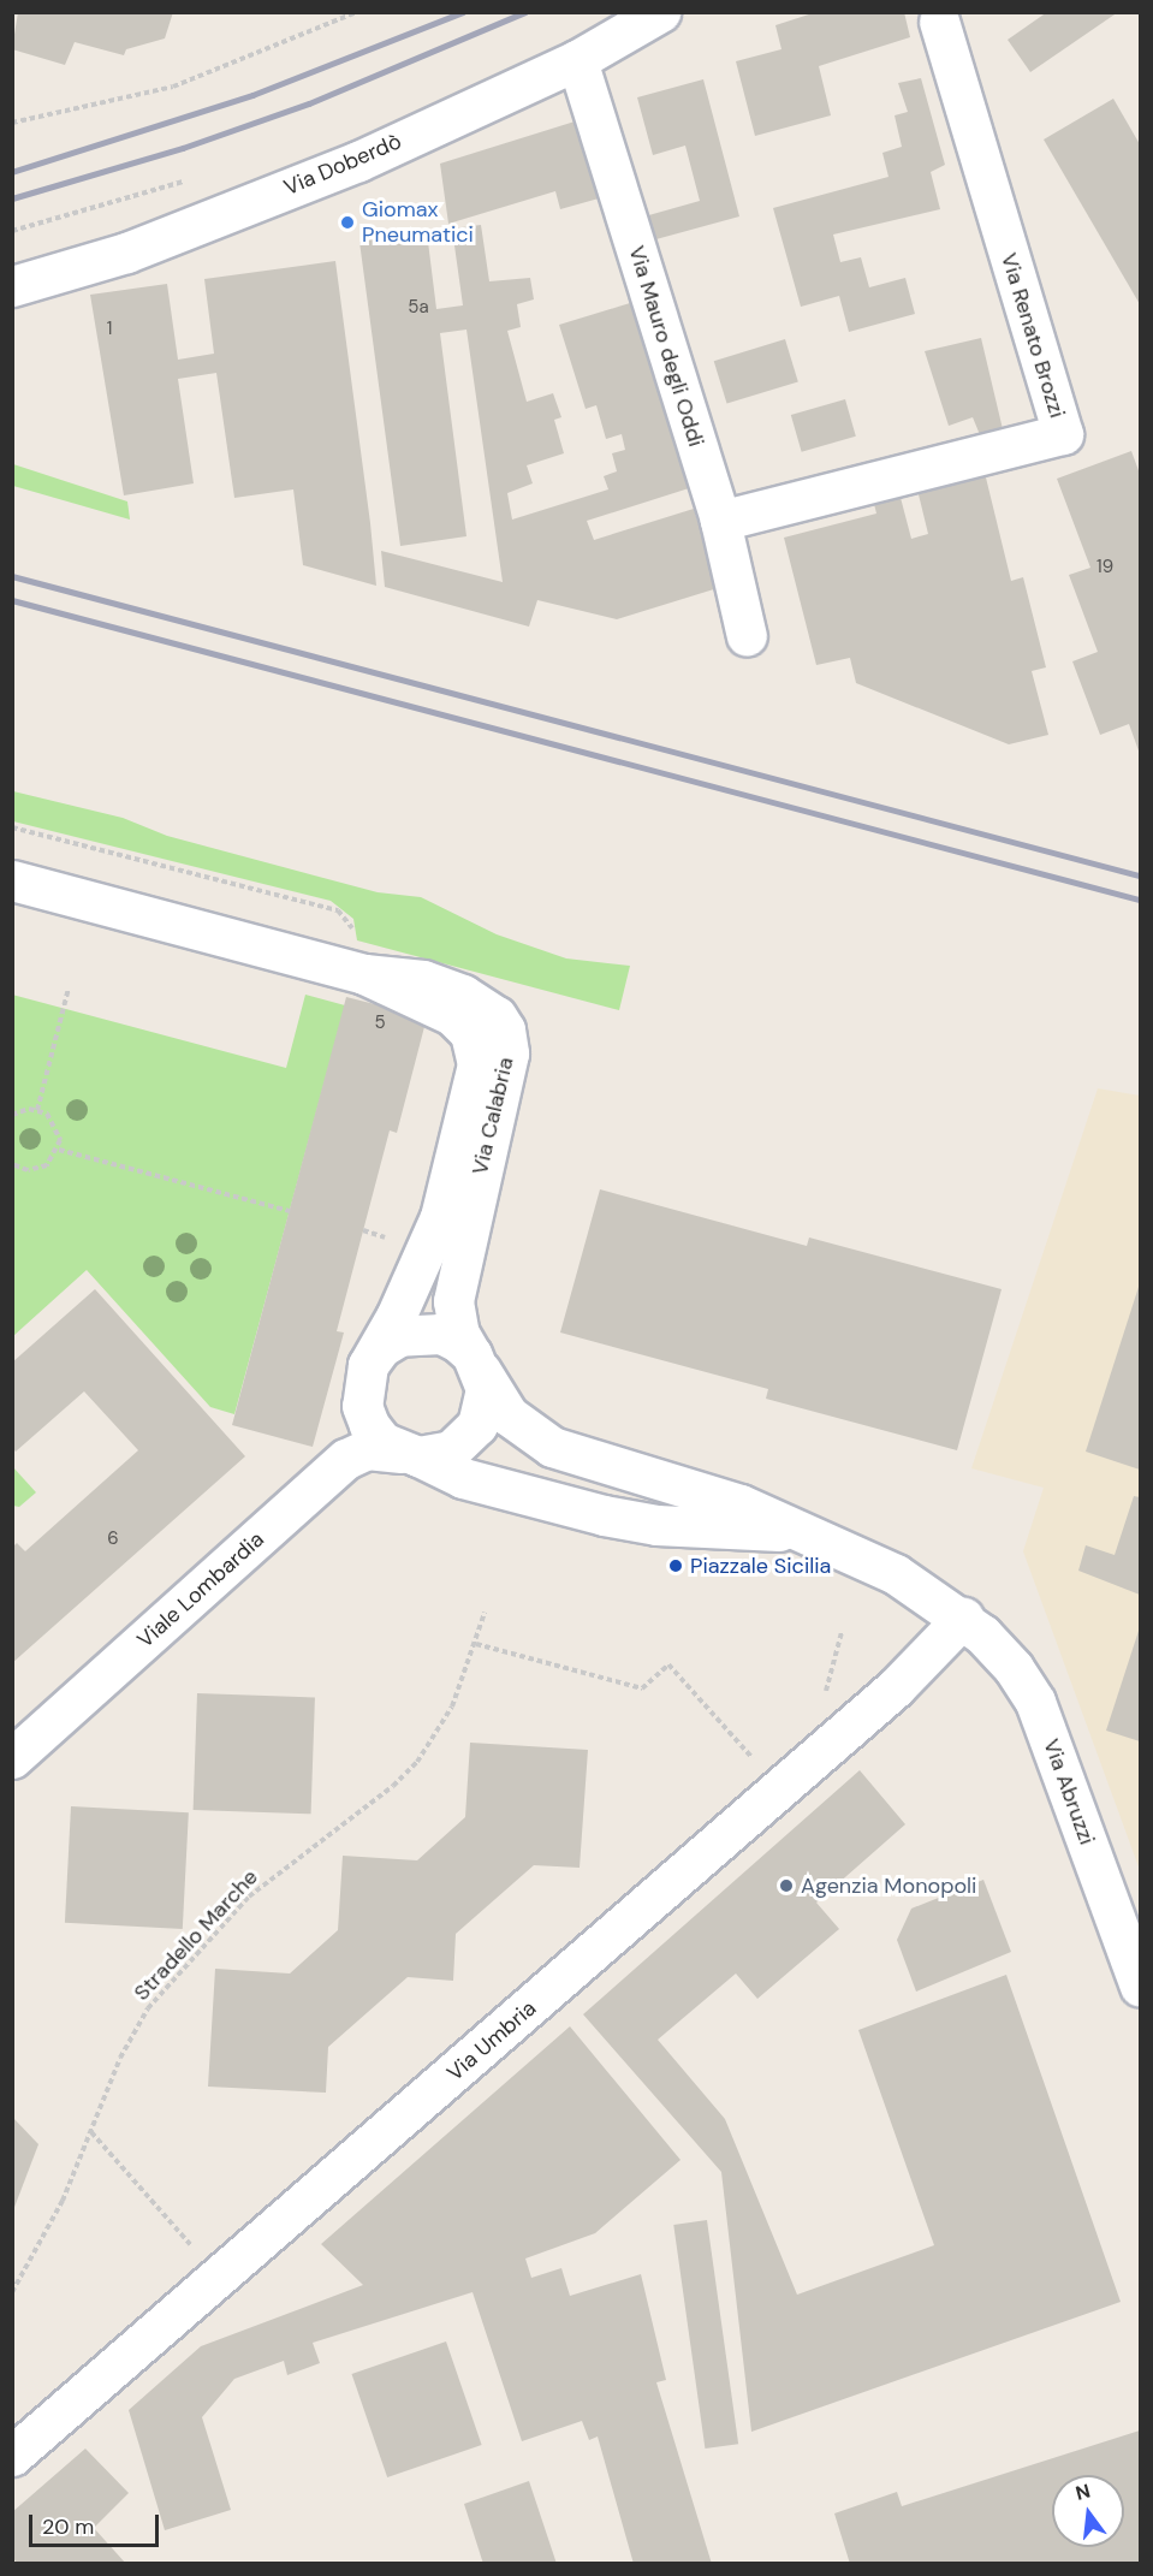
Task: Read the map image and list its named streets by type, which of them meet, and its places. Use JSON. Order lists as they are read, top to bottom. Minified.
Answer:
{"streets":{"street":["Via Doberdò","Via Renato Brozzi","Via Mauro degli Oddi","Via Calabria","Viale Lombardia","Via Abruzzi","Via Umbria"],"path":["Stradello Marche"]},"crossings":[["Via Doberdò","Via Mauro degli Oddi"],["Via Renato Brozzi","Via Mauro degli Oddi"],["Via Calabria","Viale Lombardia"],["Via Abruzzi","Via Umbria"]],"places":["Giomax Pneumatici","Piazzale Sicilia","Agenzia Monopoli"],"house_numbers":["5a","1","19","5","6"],"scale_bar":"20 m","north":"top"}
